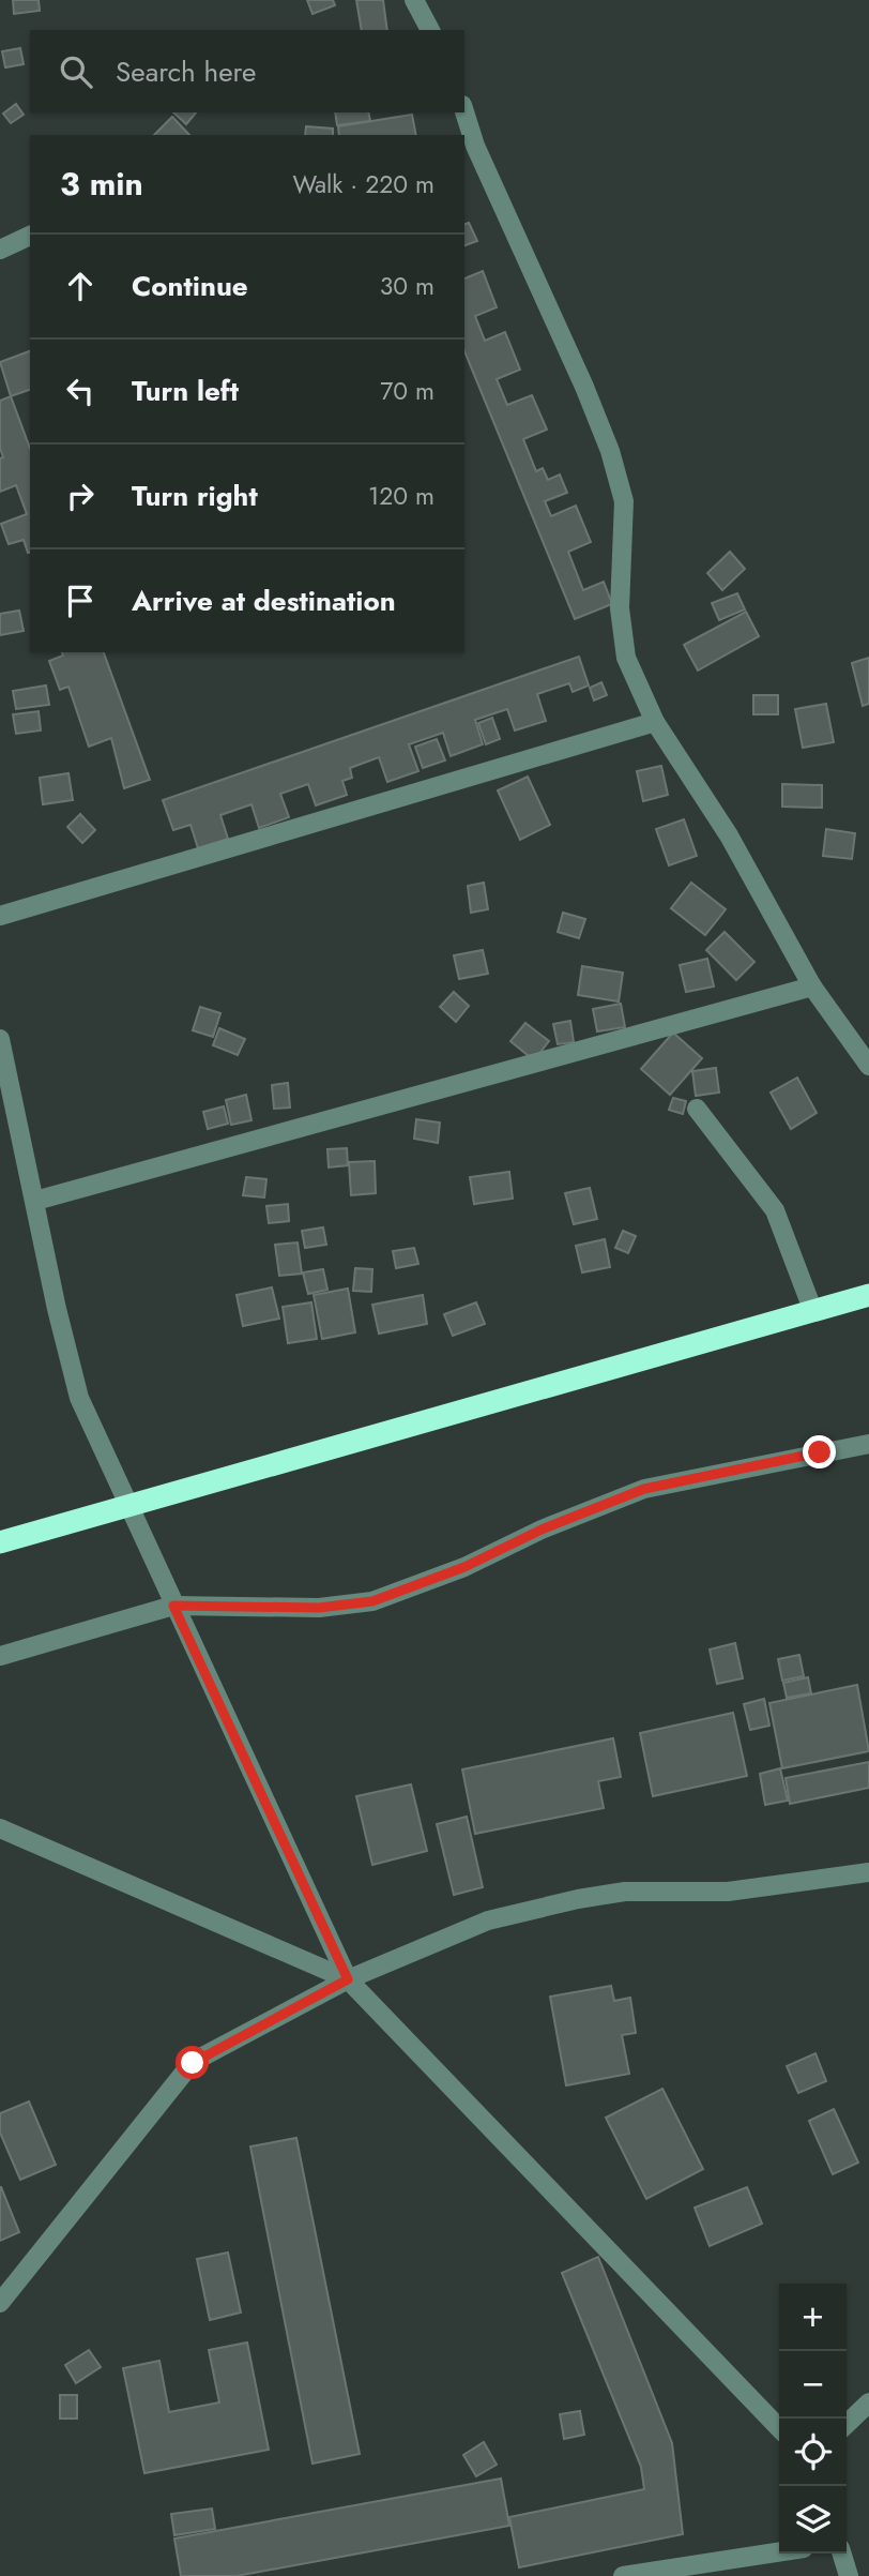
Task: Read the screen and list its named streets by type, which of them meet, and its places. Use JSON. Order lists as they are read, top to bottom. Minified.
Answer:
{"page":{"search":"Search here","heading":["3 min","Walk · 220 m"],"list":[["Continue","30 m"],["Turn left","70 m"],["Turn right","120 m"],"Arrive at destination"],"map_buttons":["+","−"]}}
